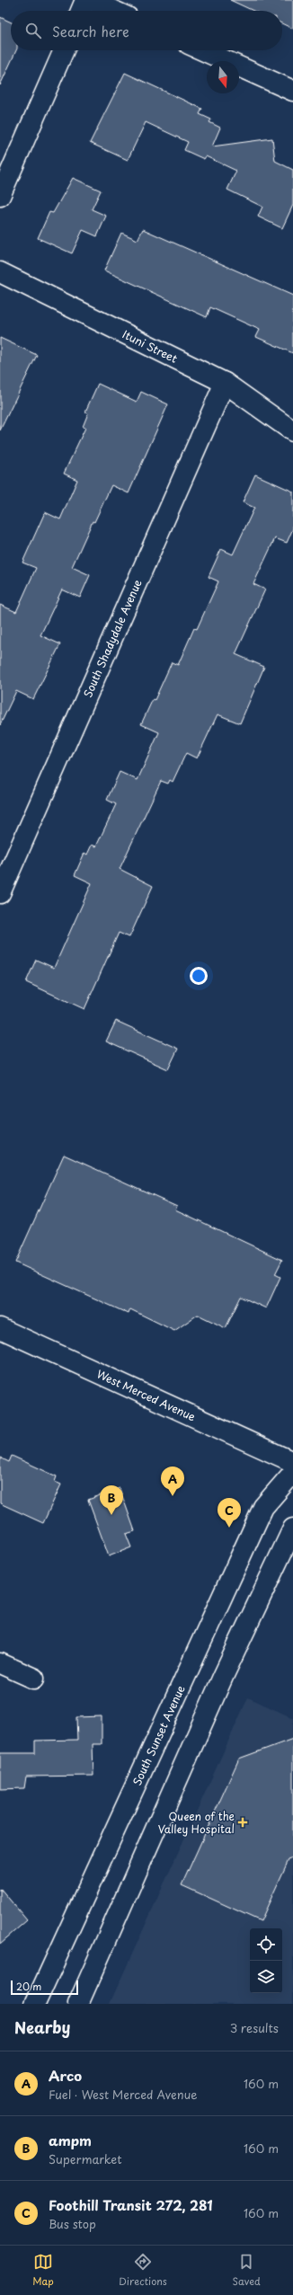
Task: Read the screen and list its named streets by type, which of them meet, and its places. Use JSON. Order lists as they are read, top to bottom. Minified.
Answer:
{"streets":{"street":["Ituni Street","South Shadydale Avenue","West Merced Avenue","South Sunset Avenue"]},"crossings":[["Ituni Street","South Shadydale Avenue"]],"places":{"health":["Queen of the Valley Hospital"]},"scale_bar":"20 m","north":"bottom","page":{"search":"Search here","pins":["A","B","C"],"scale":"20 m","heading":["Nearby","3 results"],"list":[{"mark":"A","name":"Arco","note":"Fuel · West Merced Avenue","value":"160 m"},{"mark":"B","name":"ampm","note":"Supermarket","value":"160 m"},{"mark":"C","name":"Foothill Transit 272, 281","note":"Bus stop","value":"160 m"}],"nav":["Map","Directions","Saved"]}}
